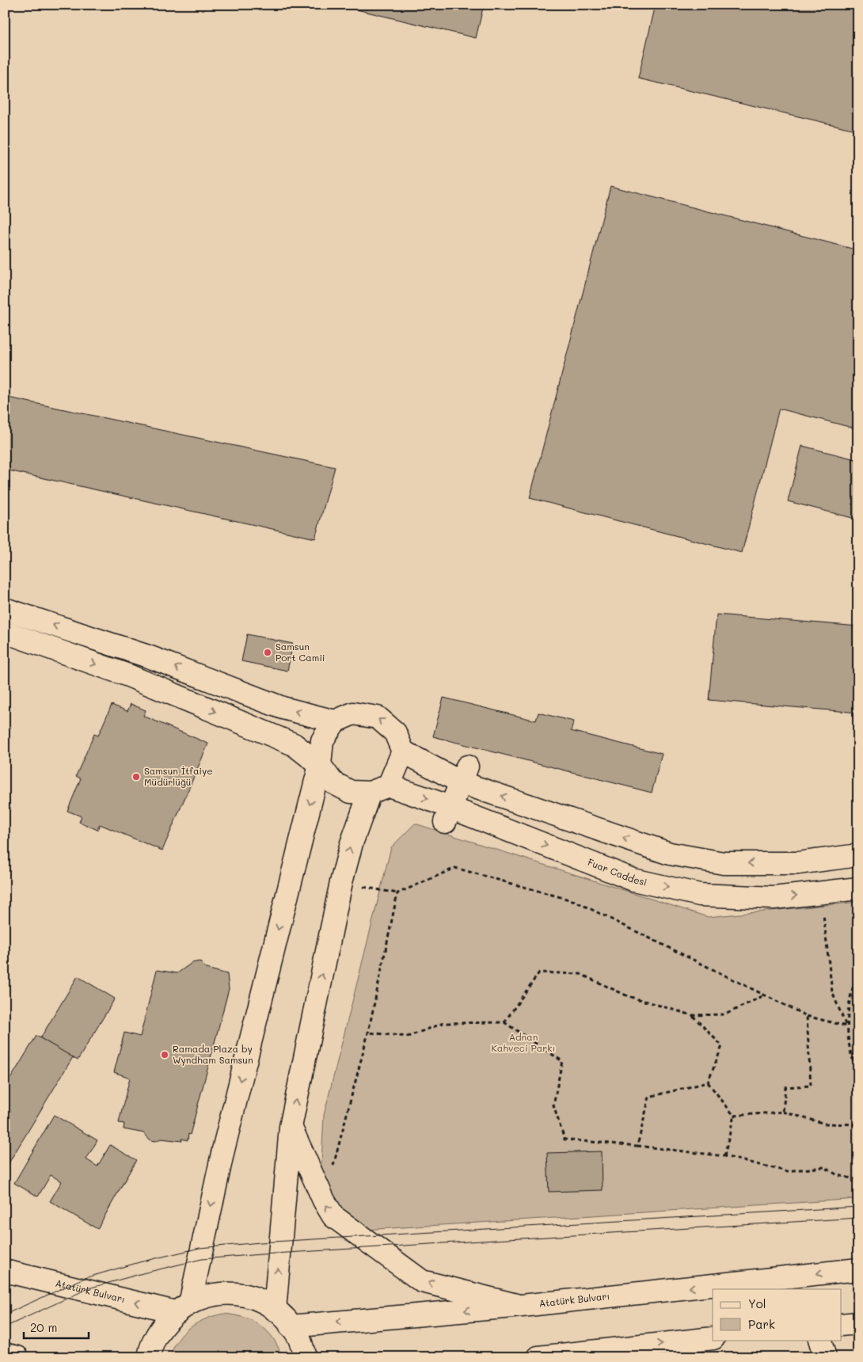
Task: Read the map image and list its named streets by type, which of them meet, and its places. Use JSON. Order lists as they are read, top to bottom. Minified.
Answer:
{"streets":{"street":["Fuar Caddesi","Atatürk Bulvarı"]},"one_way":["Atatürk Bulvarı"],"parks":["Adnan Kahveci Parkı"],"places":["Samsun Port Camii","Samsun İtfaiye Müdürlüğü","Ramada Plaza by Wyndham Samsun"],"legend":["Yol","Park"],"scale_bar":"20 m"}
